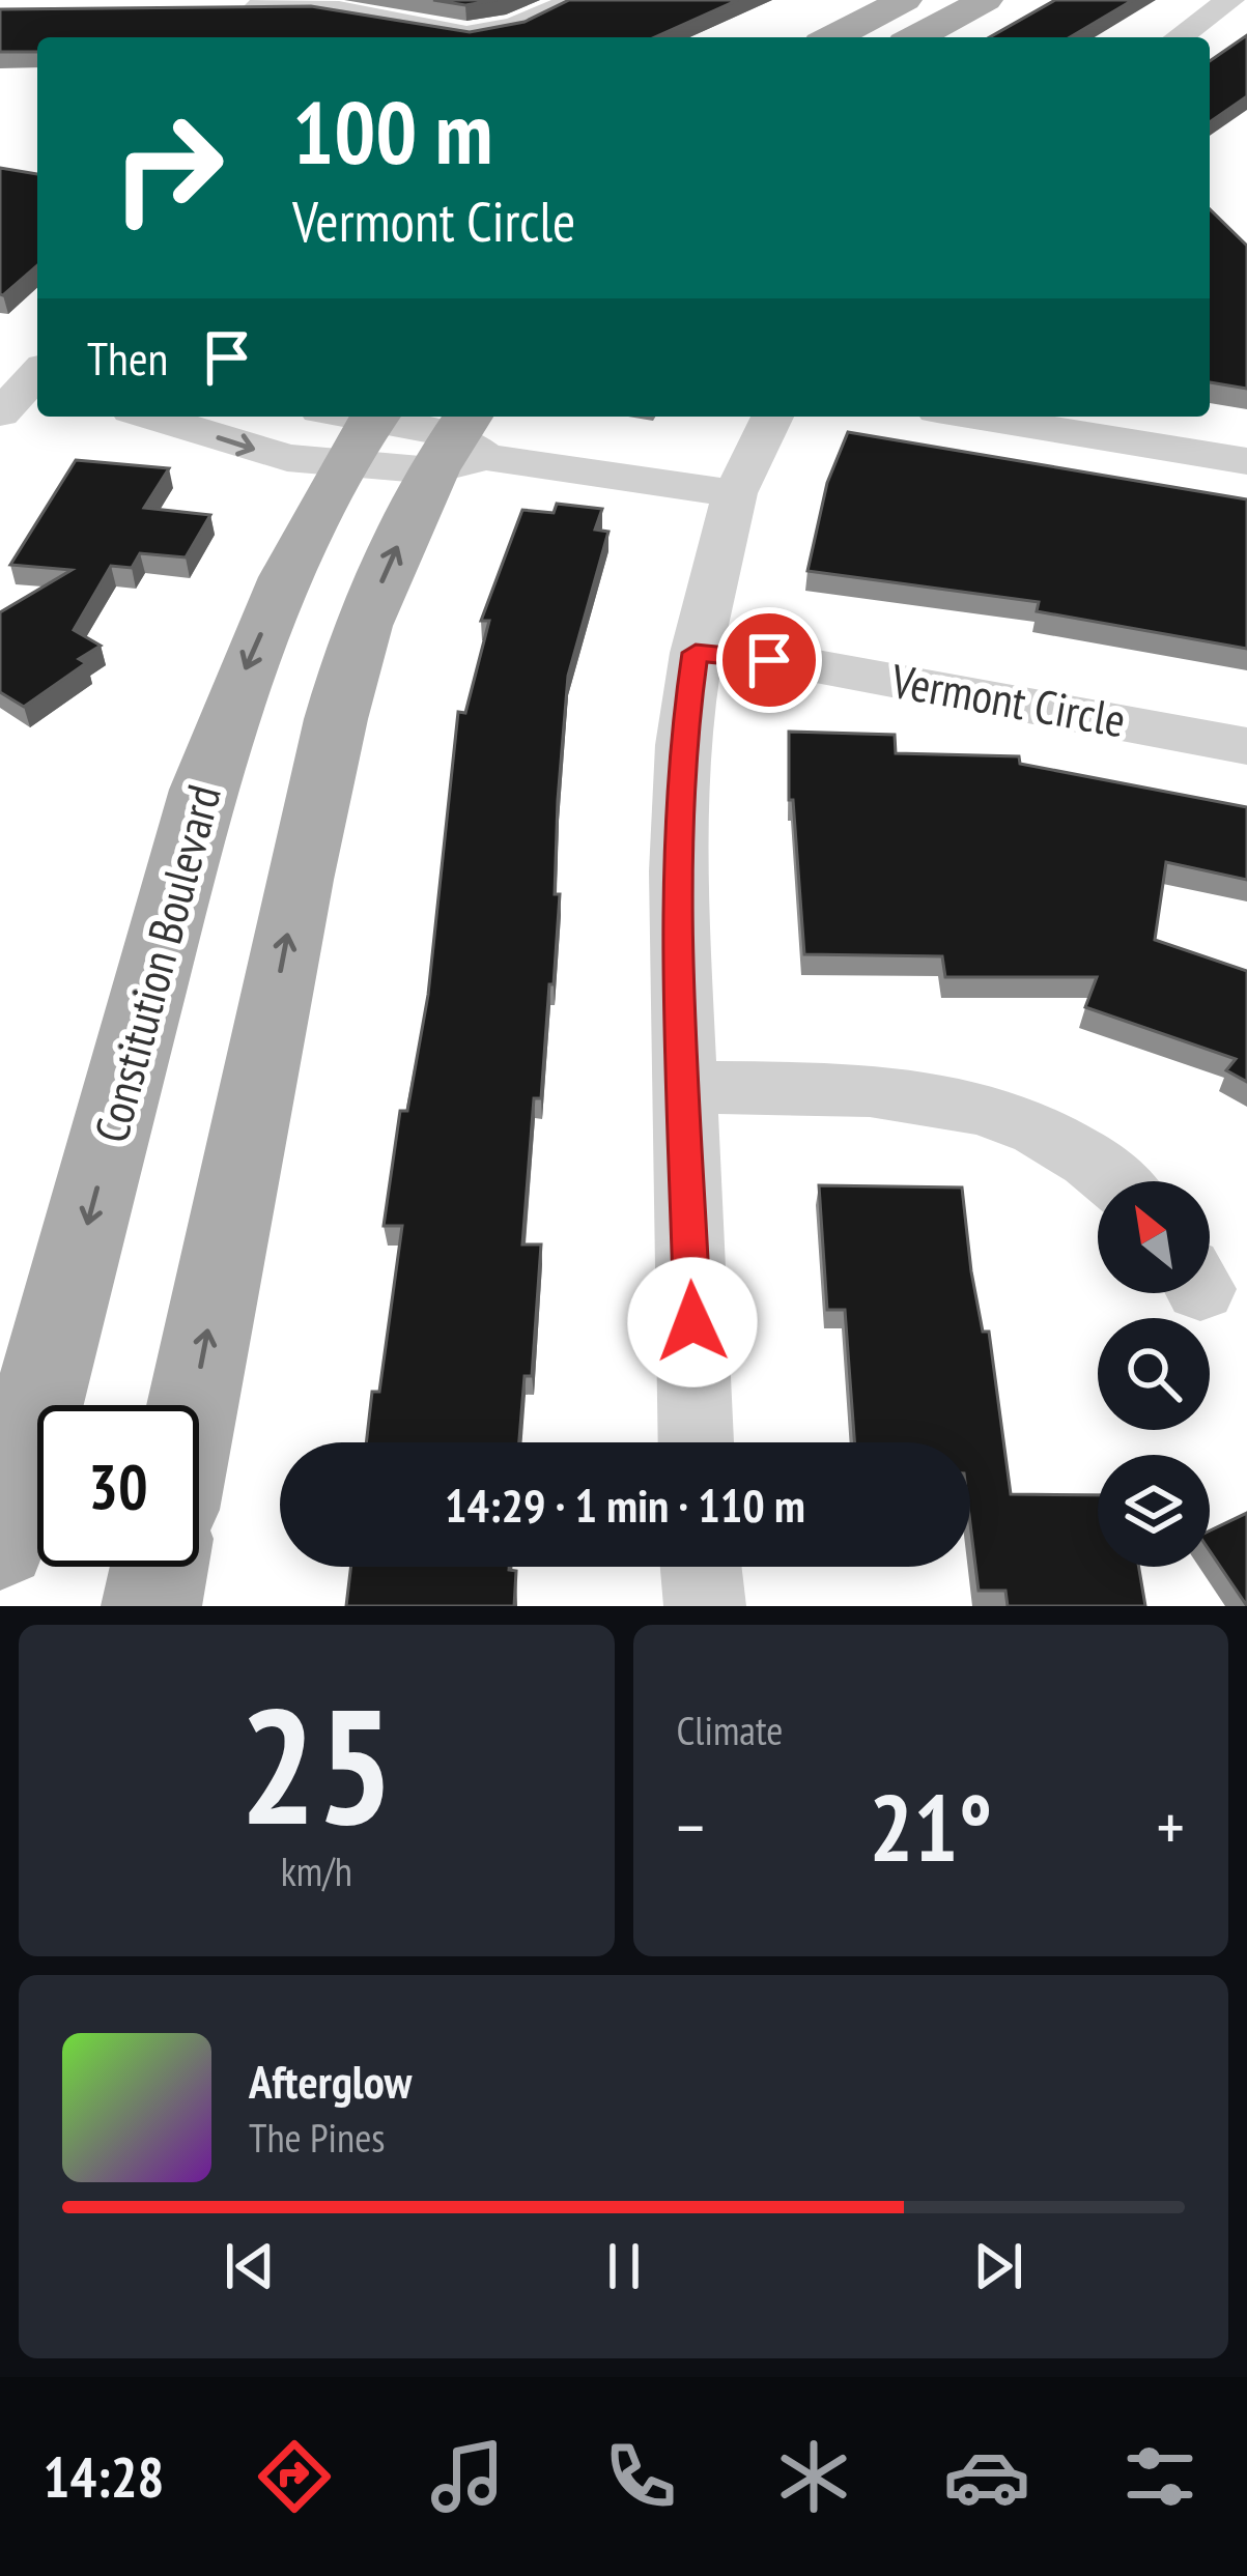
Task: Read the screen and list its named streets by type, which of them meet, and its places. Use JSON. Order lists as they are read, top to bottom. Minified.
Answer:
{"streets":{"main road":["Constitution Boulevard"],"street":["Vermont Circle"]},"north":"top left","page":{"turn":["100 m","Vermont Circle"],"then":"Then","limit":"30","trip":"14:29 · 1 min · 110 m","tile":[["25","km/h"],"Climate"],"heat":["−","21°","+"],"song":["Afterglow","The Pines"],"tabs":"14:28"}}
